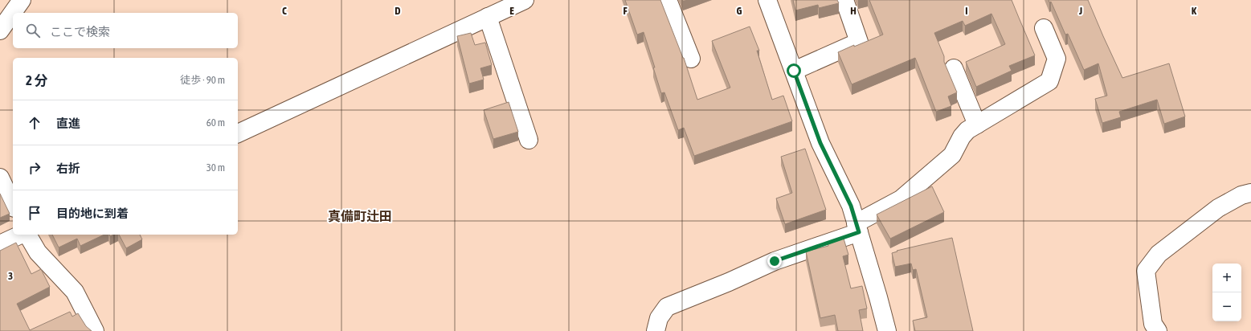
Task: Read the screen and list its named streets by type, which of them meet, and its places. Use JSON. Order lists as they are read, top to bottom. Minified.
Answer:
{"districts":["真備町辻田"],"page":{"search":"ここで検索","heading":["2 分","徒歩 · 90 m"],"list":[["直進","60 m"],["右折","30 m"],"目的地に到着"],"map_buttons":["+","−"]},"grid":{"columns":["C","D","E","F","G","H","I","J","K"],"rows":["3"]}}
